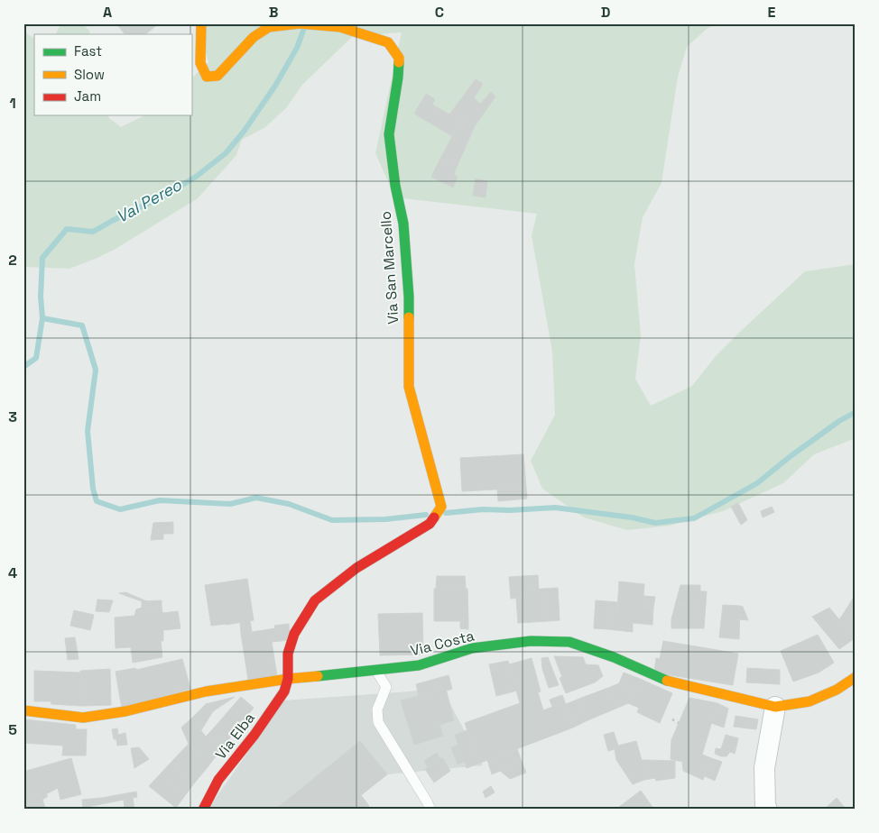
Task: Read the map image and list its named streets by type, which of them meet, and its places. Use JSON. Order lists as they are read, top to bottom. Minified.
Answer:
{"streets":{"street":["Via San Marcello","Via Costa","Via Elba"]},"crossings":[["Via San Marcello","Via Costa"],["Via San Marcello","Via Elba"],["Via Costa","Via Elba"]],"water":["Val Pereo"],"legend":["Fast","Slow","Jam"],"grid":{"columns":["A","B","C","D","E"],"rows":["1","2","3","4","5"]}}
